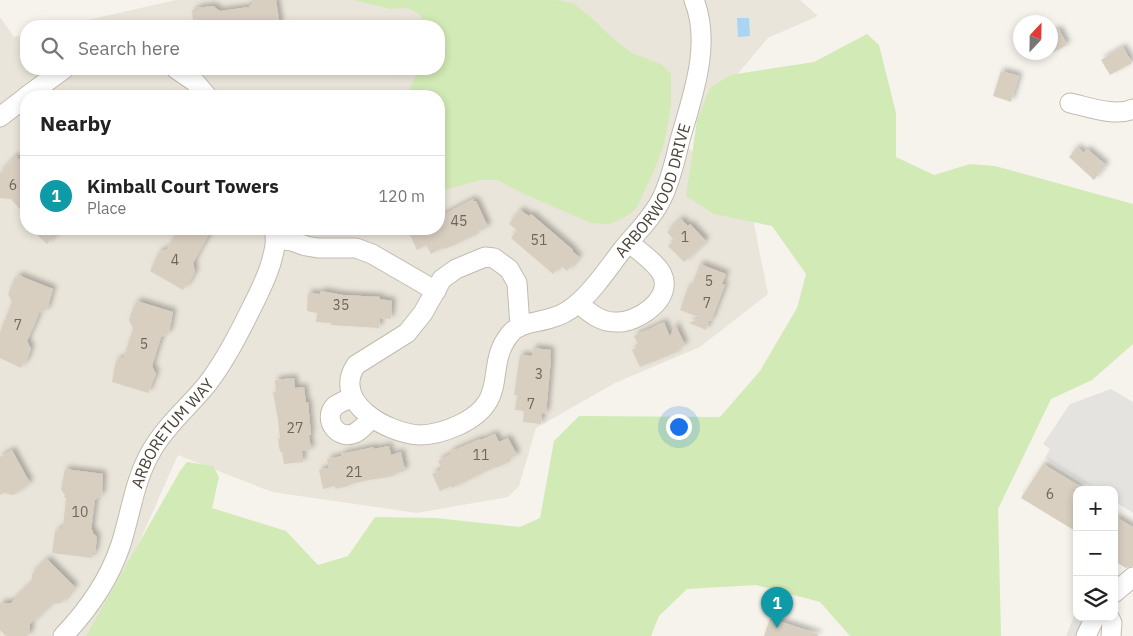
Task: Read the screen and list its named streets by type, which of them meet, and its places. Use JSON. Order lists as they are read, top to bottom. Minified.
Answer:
{"streets":{"street":["ARBORWOOD DRIVE","ARBORETUM WAY"]},"house_numbers":["6","45","1","51","4","5","7","35","7","5","3","7","27","11","21","6","10"],"north":"top","page":{"search":"Search here","heading":"Nearby","list":[{"mark":"1","name":"Kimball Court Towers","note":"Place","value":"120 m"}],"map_buttons":["+","−"],"pins":"1"}}
